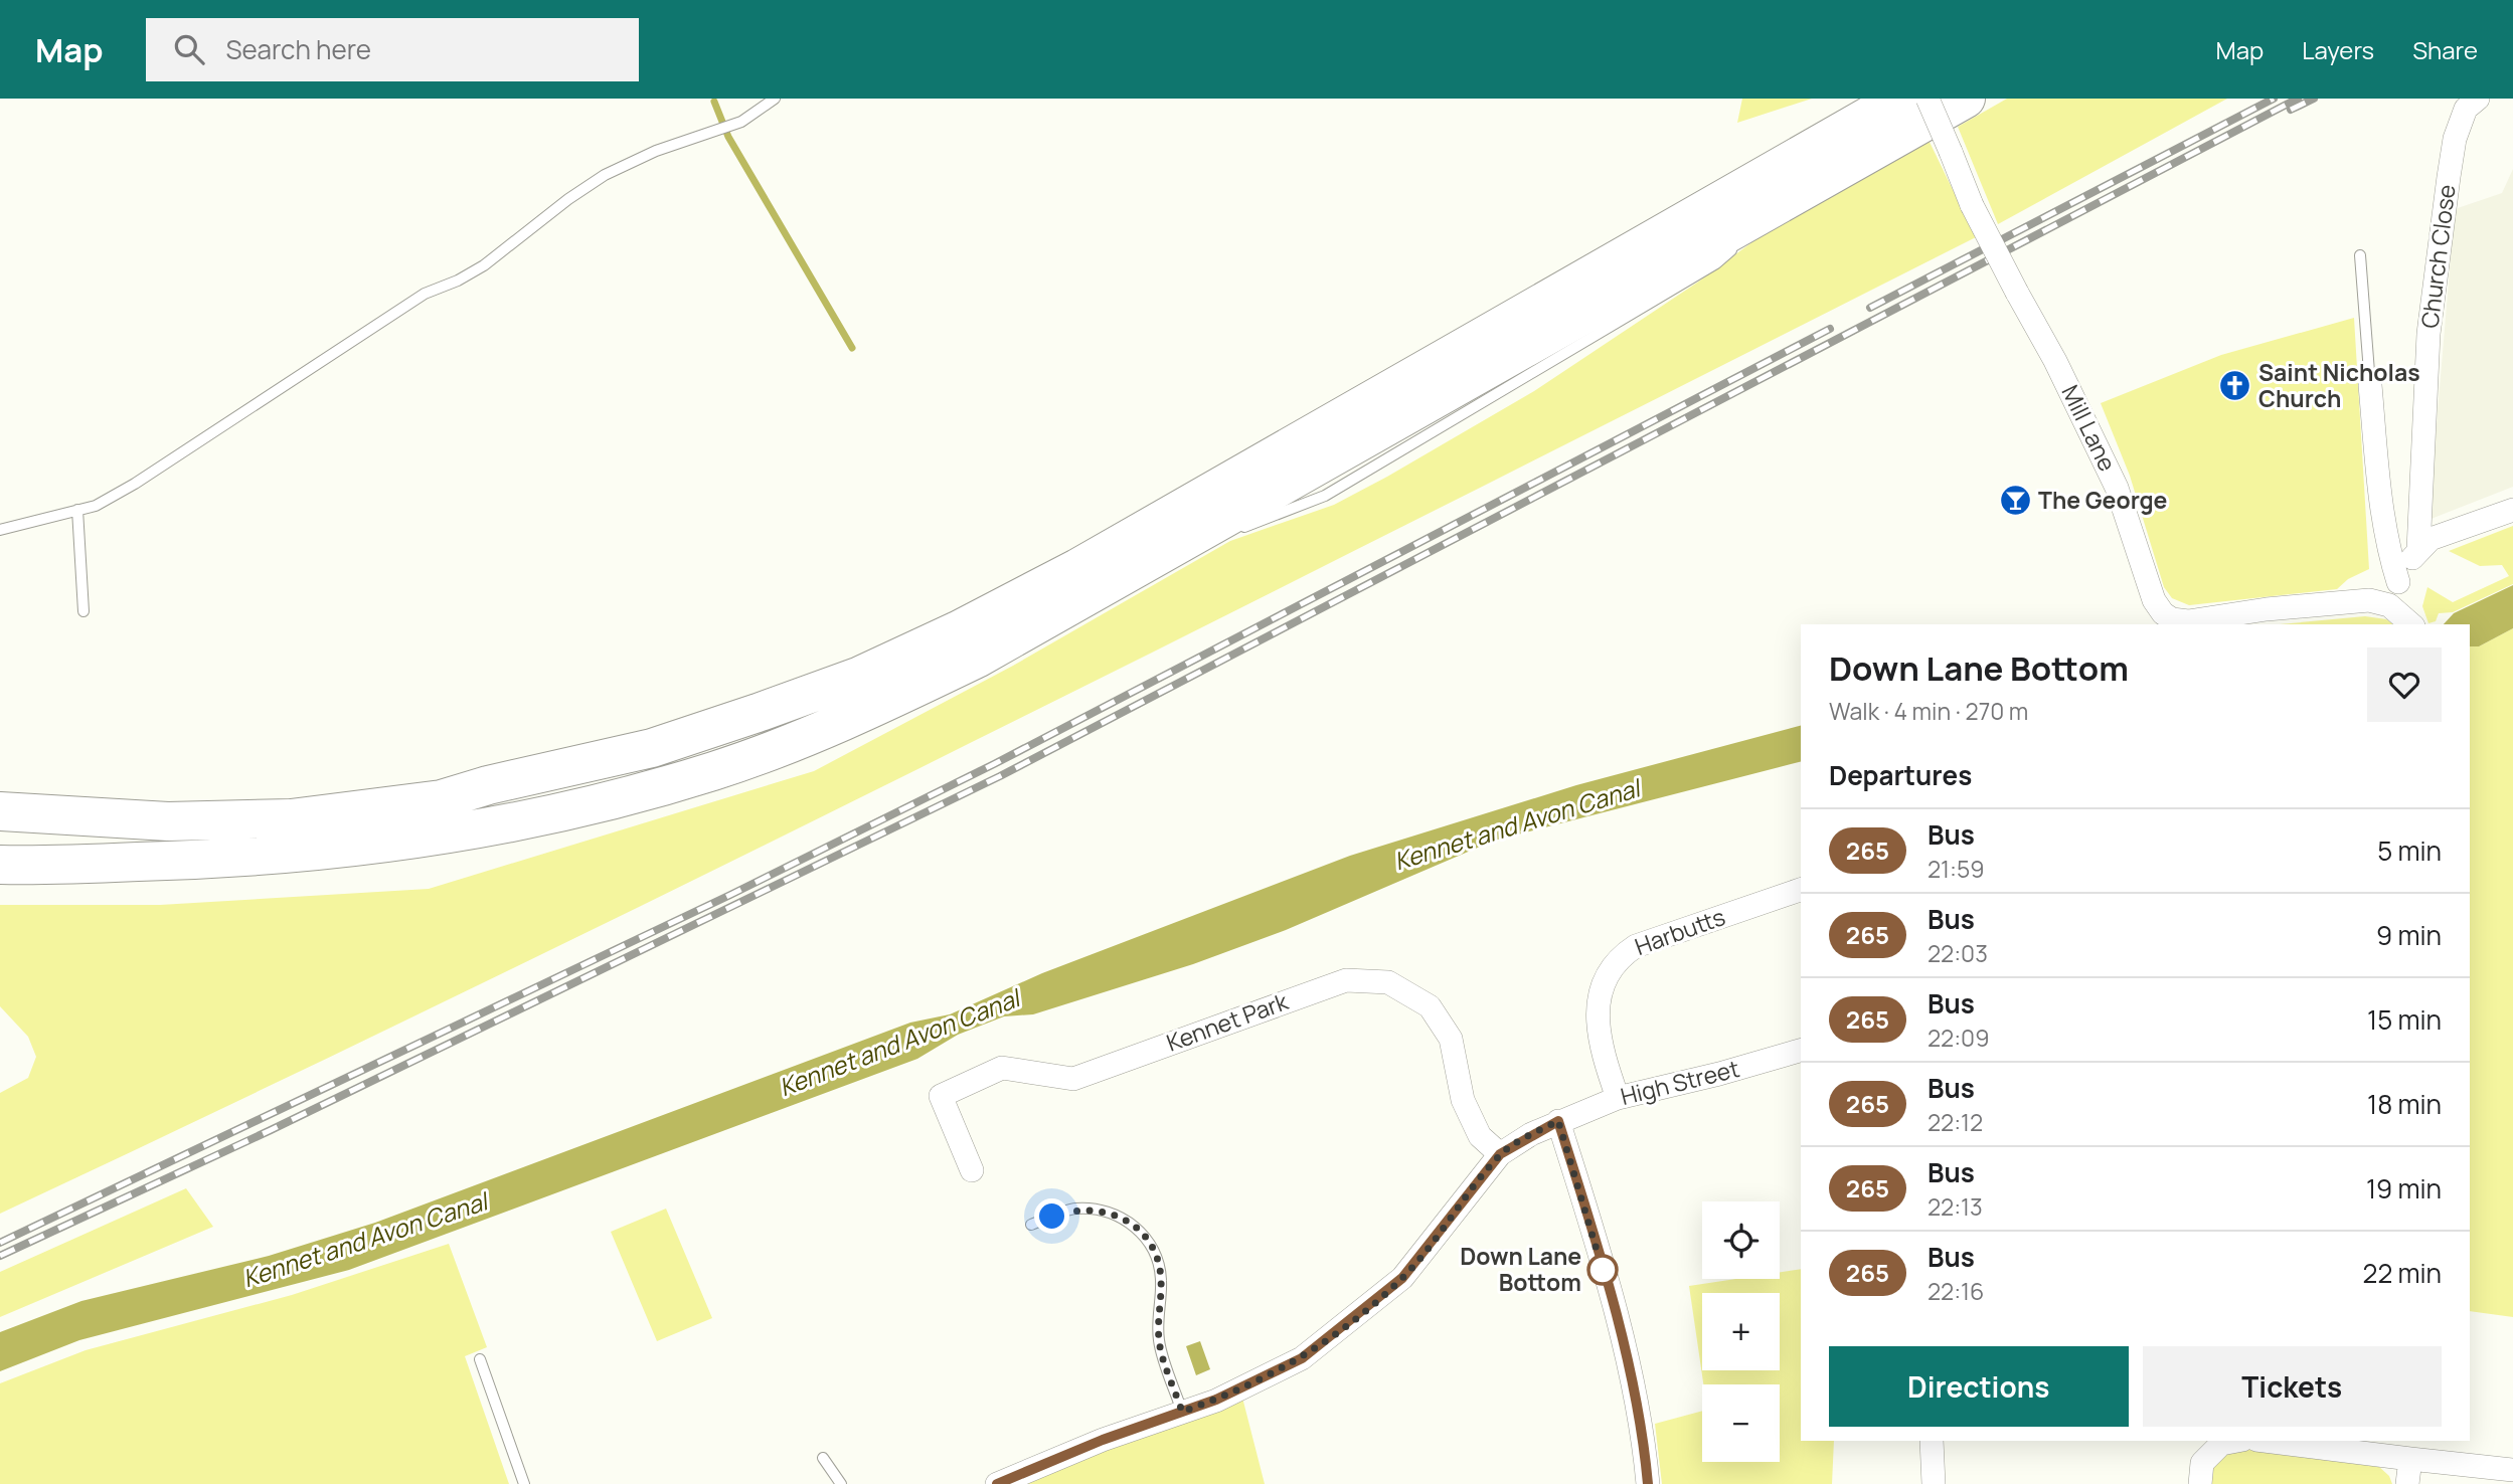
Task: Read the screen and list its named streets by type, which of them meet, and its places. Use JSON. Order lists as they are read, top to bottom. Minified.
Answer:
{"streets":{"street":["Church Close","Mill Lane","Harbutts","Kennet Park","High Street"]},"crossings":[["Harbutts","High Street"],["Kennet Park","High Street"]],"water":["Kennet and Avon Canal"],"places":{"church":["Saint Nicholas Church"],"bar":["The George"],"other":["Down Lane Bottom"]},"lines":["bus line 265"],"page":{"header":"Map","search":"Search here","nav":["Map","Layers","Share"],"heading":[["Down Lane Bottom","Walk · 4 min · 270 m"],"Departures"],"list":[{"mark":"265","name":"Bus","note":"21:59","value":"5 min"},{"mark":"265","name":"Bus","note":"22:03","value":"9 min"},{"mark":"265","name":"Bus","note":"22:09","value":"15 min"},{"mark":"265","name":"Bus","note":"22:12","value":"18 min"},{"mark":"265","name":"Bus","note":"22:13","value":"19 min"},{"mark":"265","name":"Bus","note":"22:16","value":"22 min"}],"map_buttons":["+","−"],"buttons":["Directions","Tickets"]}}
